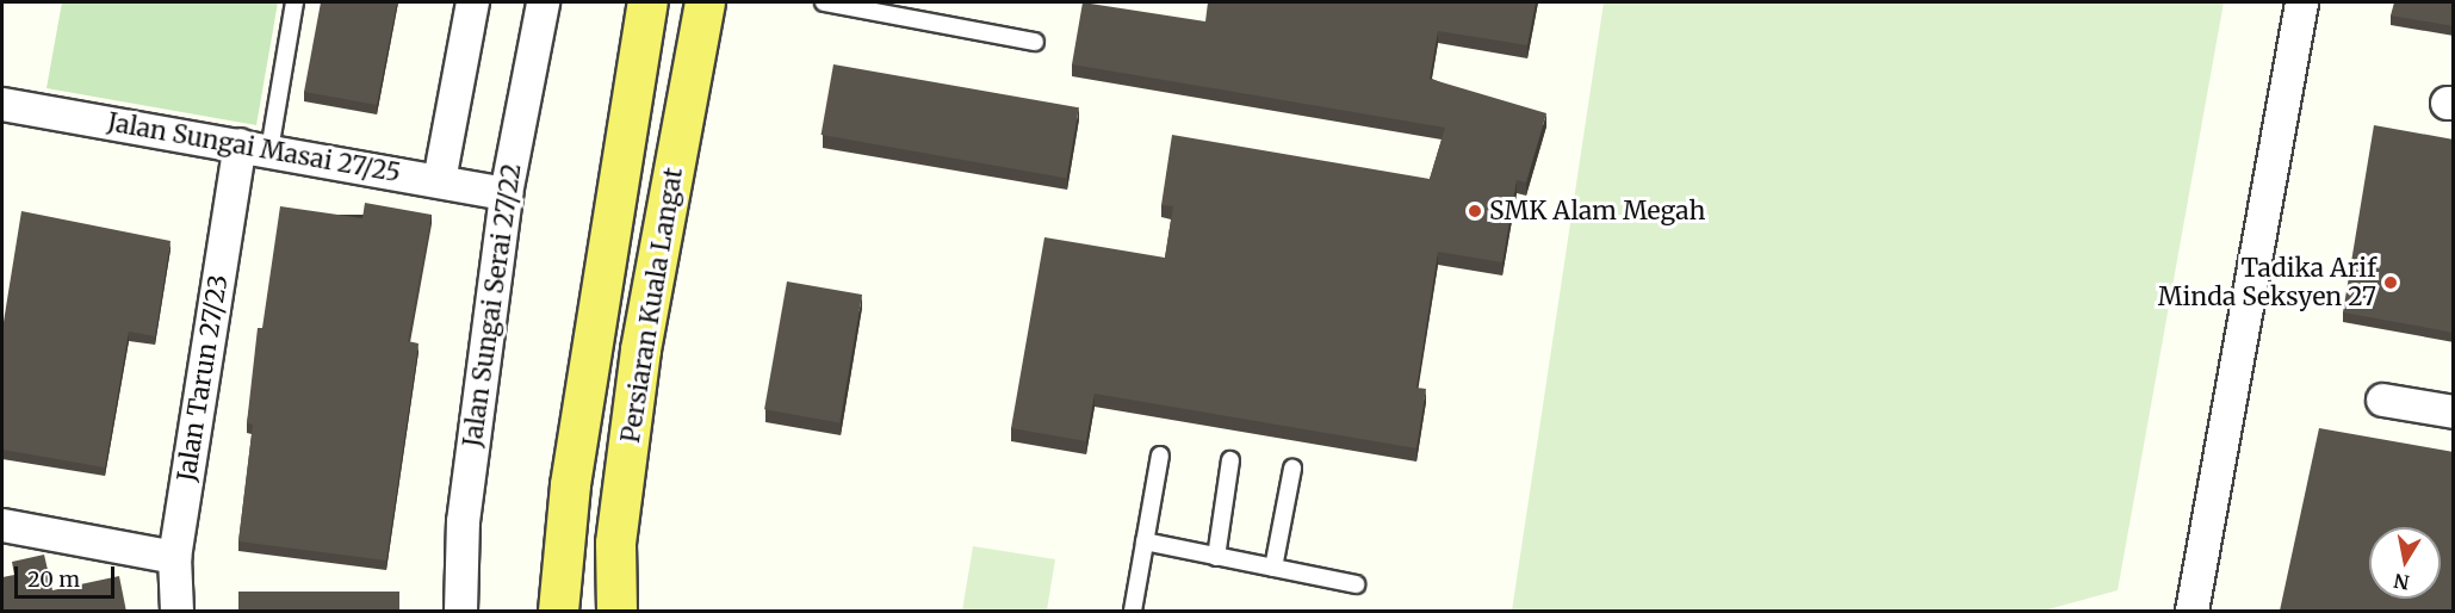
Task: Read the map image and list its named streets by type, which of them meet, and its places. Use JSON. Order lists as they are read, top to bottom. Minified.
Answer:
{"streets":{"main road":["Persiaran Kuala Langat"],"street":["Jalan Sungai Masai 27/25","Jalan Sungai Serai 27/22","Jalan Tarun 27/23"]},"crossings":[["Jalan Sungai Masai 27/25","Jalan Sungai Serai 27/22"],["Jalan Sungai Masai 27/25","Jalan Tarun 27/23"]],"places":["SMK Alam Megah","Tadika Arif Minda Seksyen 27"],"scale_bar":"20 m","north":"bottom"}
